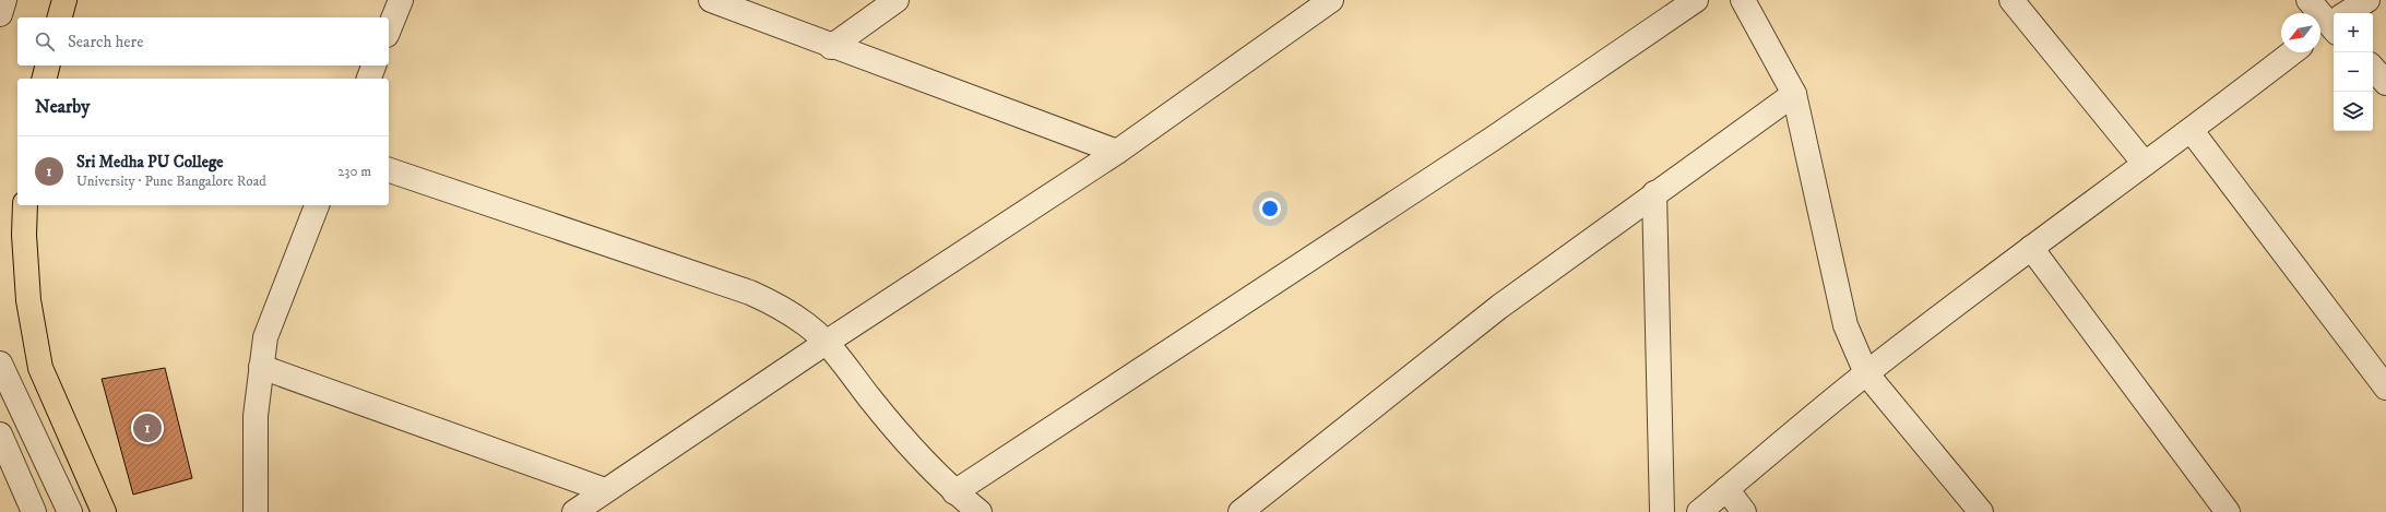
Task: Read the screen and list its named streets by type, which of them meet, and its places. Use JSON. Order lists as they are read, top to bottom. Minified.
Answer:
{"north":"bottom left","page":{"map_buttons":["+","−"],"search":"Search here","heading":"Nearby","list":[{"mark":"1","name":"Sri Medha PU College","note":"University · Pune Bangalore Road","value":"230 m"}],"pins":"1"}}
